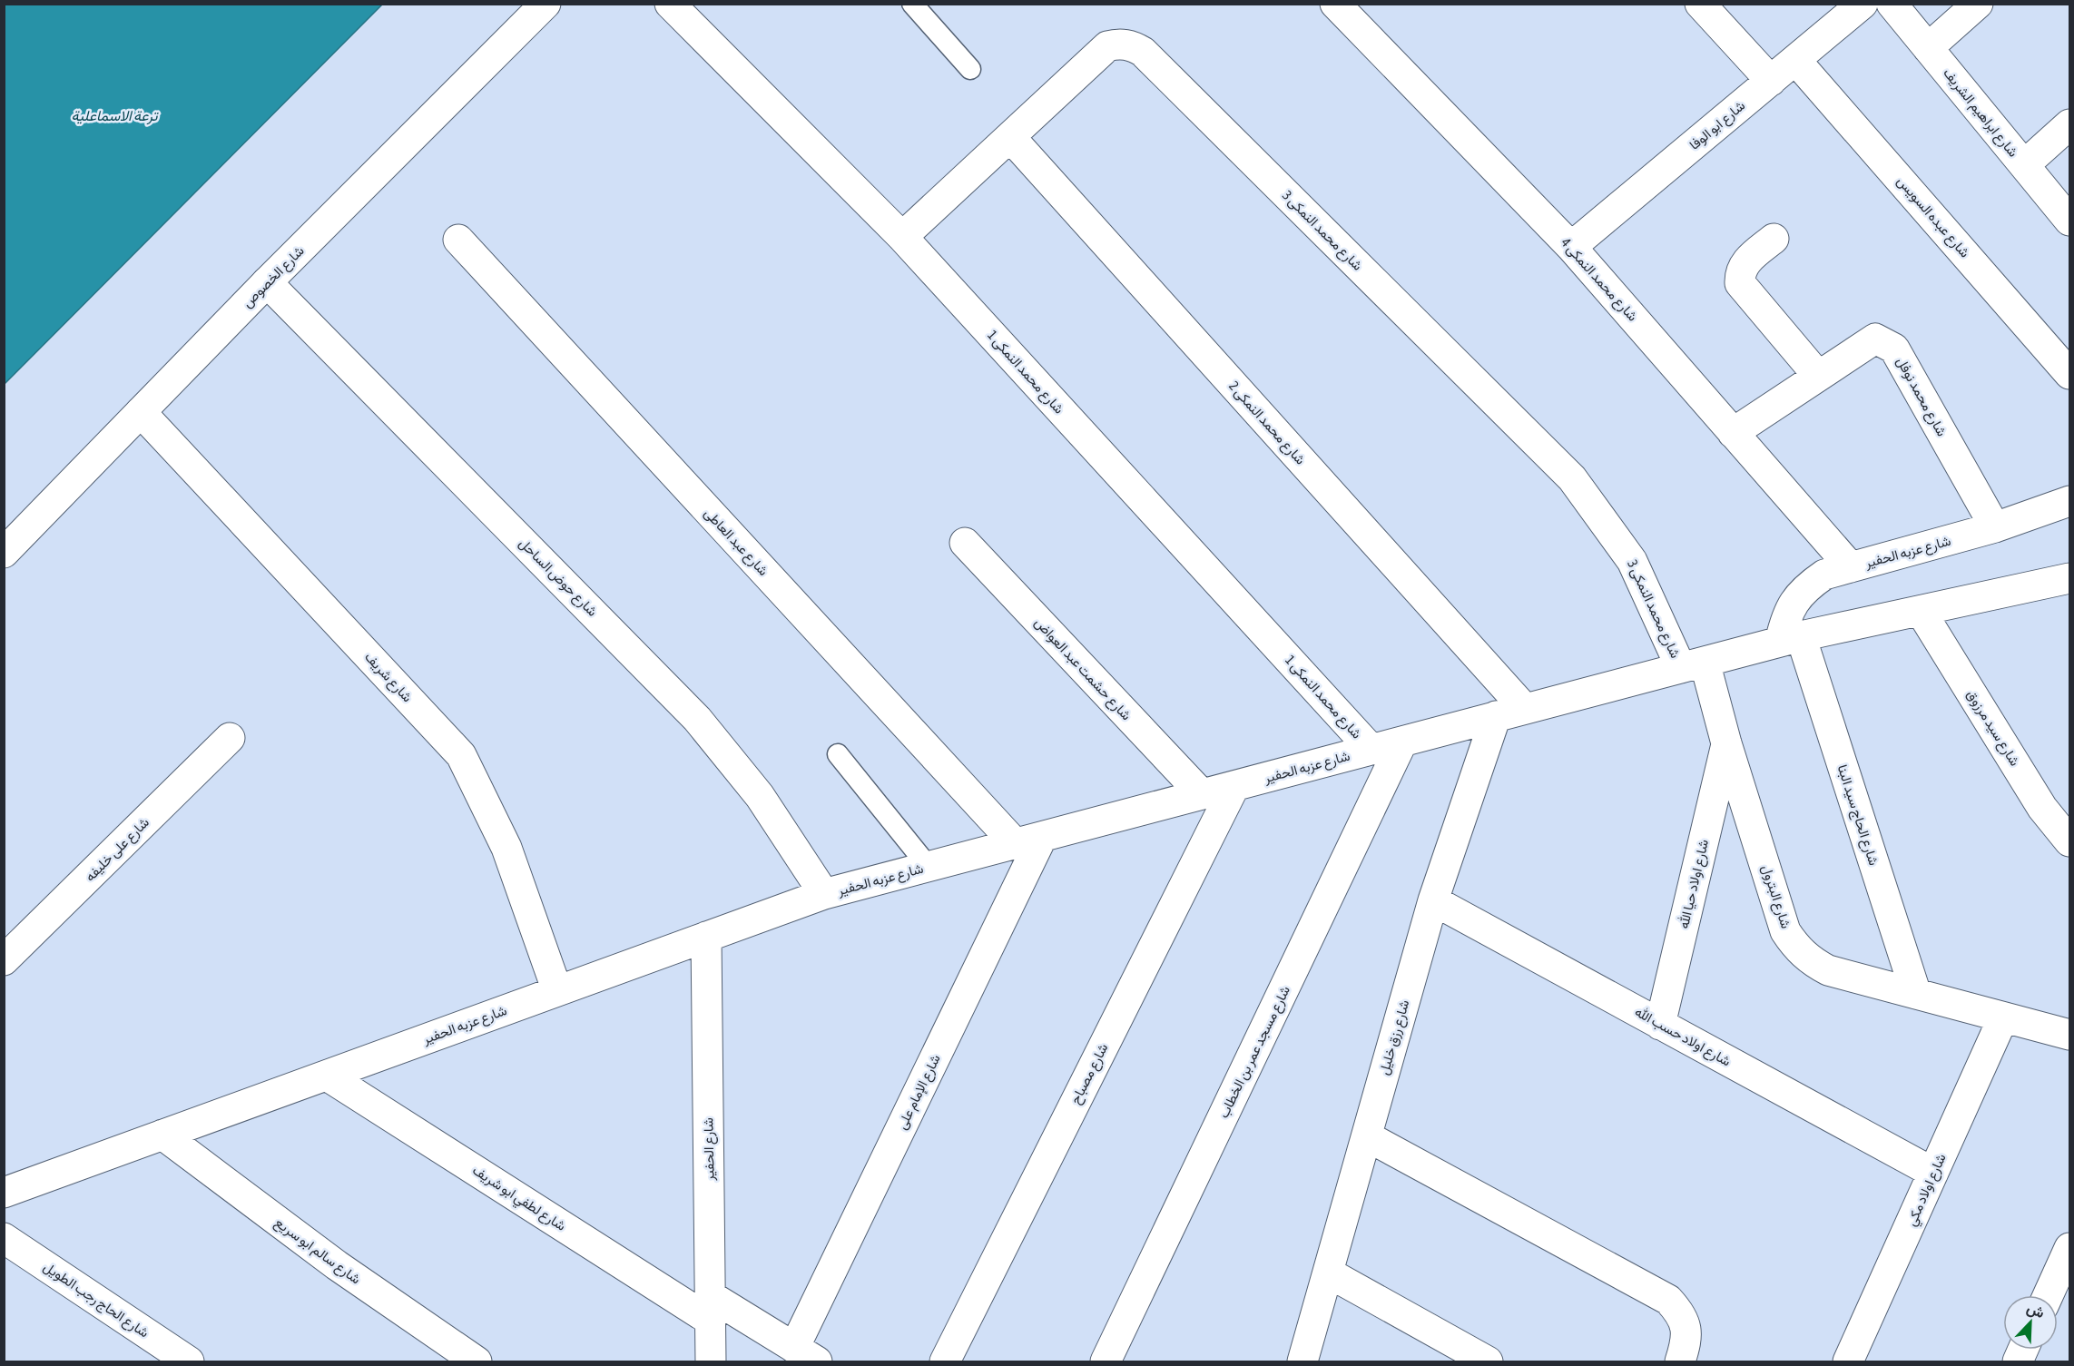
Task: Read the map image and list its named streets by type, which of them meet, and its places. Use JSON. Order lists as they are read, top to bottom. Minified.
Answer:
{"streets":{"street":["شارع ابراهيم الشريف","شارع ابو الوفا","شارع عبده السويس","شارع محمد النمكى 3","شارع الخصوص","شارع محمد النمكى 4","شارع محمد النمكى 1","شارع محمد نوفل","شارع محمد النمكى 2","شارع عبد العاطى","شارع عزبه الحفير","شارع حوض الساحل","شارع حشمت عبد العواض","شارع شريف","شارع سيد مرزوق","شارع الحاج سيد البنا","شارع على خليفه","شارع اولاد حيا الله","شارع البترول","شارع اولاد حسب الله","شارع رزق خليل","شارع مسجد عمر بن الخطاب","شارع مصباح","شارع الإمام على","شارع الحفير","شارع اولاد مكي","شارع لطفي ابو شريف","شارع سالم ابو سريع","شارع الحاج رجب الطويل"]},"crossings":[["شارع ابو الوفا","شارع عبده السويس"],["شارع ابو الوفا","شارع محمد النمكى 4"],["شارع محمد النمكى 3","شارع محمد النمكى 1"],["شارع محمد النمكى 3","شارع محمد النمكى 2"],["شارع محمد النمكى 3","شارع عزبه الحفير"],["شارع محمد النمكى 3","شارع البترول"],["شارع الخصوص","شارع حوض الساحل"],["شارع الخصوص","شارع شريف"],["شارع محمد النمكى 4","شارع محمد نوفل"],["شارع محمد النمكى 4","شارع عزبه الحفير"],["شارع محمد النمكى 1","شارع عزبه الحفير"],["شارع محمد نوفل","شارع عزبه الحفير"],["شارع محمد النمكى 2","شارع عزبه الحفير"],["شارع عبد العاطى","شارع عزبه الحفير"],["شارع عبد العاطى","شارع الإمام على"],["شارع عزبه الحفير","شارع حوض الساحل"],["شارع عزبه الحفير","شارع حشمت عبد العواض"],["شارع عزبه الحفير","شارع شريف"],["شارع عزبه الحفير","شارع سيد مرزوق"],["شارع عزبه الحفير","شارع الحاج سيد البنا"],["شارع عزبه الحفير","شارع البترول"],["شارع عزبه الحفير","شارع رزق خليل"],["شارع عزبه الحفير","شارع مسجد عمر بن الخطاب"],["شارع عزبه الحفير","شارع مصباح"],["شارع عزبه الحفير","شارع الإمام على"],["شارع عزبه الحفير","شارع الحفير"],["شارع عزبه الحفير","شارع لطفي ابو شريف"],["شارع عزبه الحفير","شارع سالم ابو سريع"],["شارع الحاج سيد البنا","شارع البترول"],["شارع اولاد حيا الله","شارع البترول"],["شارع اولاد حيا الله","شارع اولاد حسب الله"],["شارع البترول","شارع اولاد مكي"],["شارع اولاد حسب الله","شارع رزق خليل"],["شارع اولاد حسب الله","شارع اولاد مكي"],["شارع الإمام على","شارع لطفي ابو شريف"],["شارع الحفير","شارع لطفي ابو شريف"]],"water":["ترعة الاسماعلية"],"north":"top right"}
